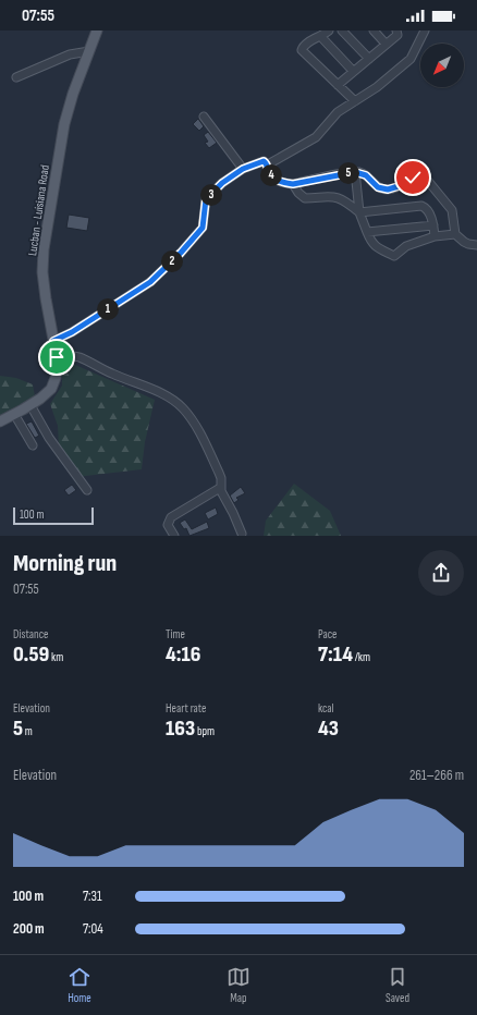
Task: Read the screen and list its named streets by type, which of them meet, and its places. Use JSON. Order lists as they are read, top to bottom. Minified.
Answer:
{"streets":{"main road":["Lucban - Luisiana Road"]},"scale_bar":"100 m","north":"bottom left","page":{"status":"07:55","pins":["5","4","3","2","1"],"scale":"100 m","heading":["Morning run","07:55"],"stats":[["Distance","0.59 km"],["Time","4:16"],["Pace","7:14 /km"],["Elevation","5 m"],["Heart rate","163 bpm"],["kcal","43"]],"chart":["Elevation","261–266 m"],"list":[{"name":"100 m","note":"7:31"},{"name":"200 m","note":"7:04"}],"tabs":["Home","Map","Saved"]}}
